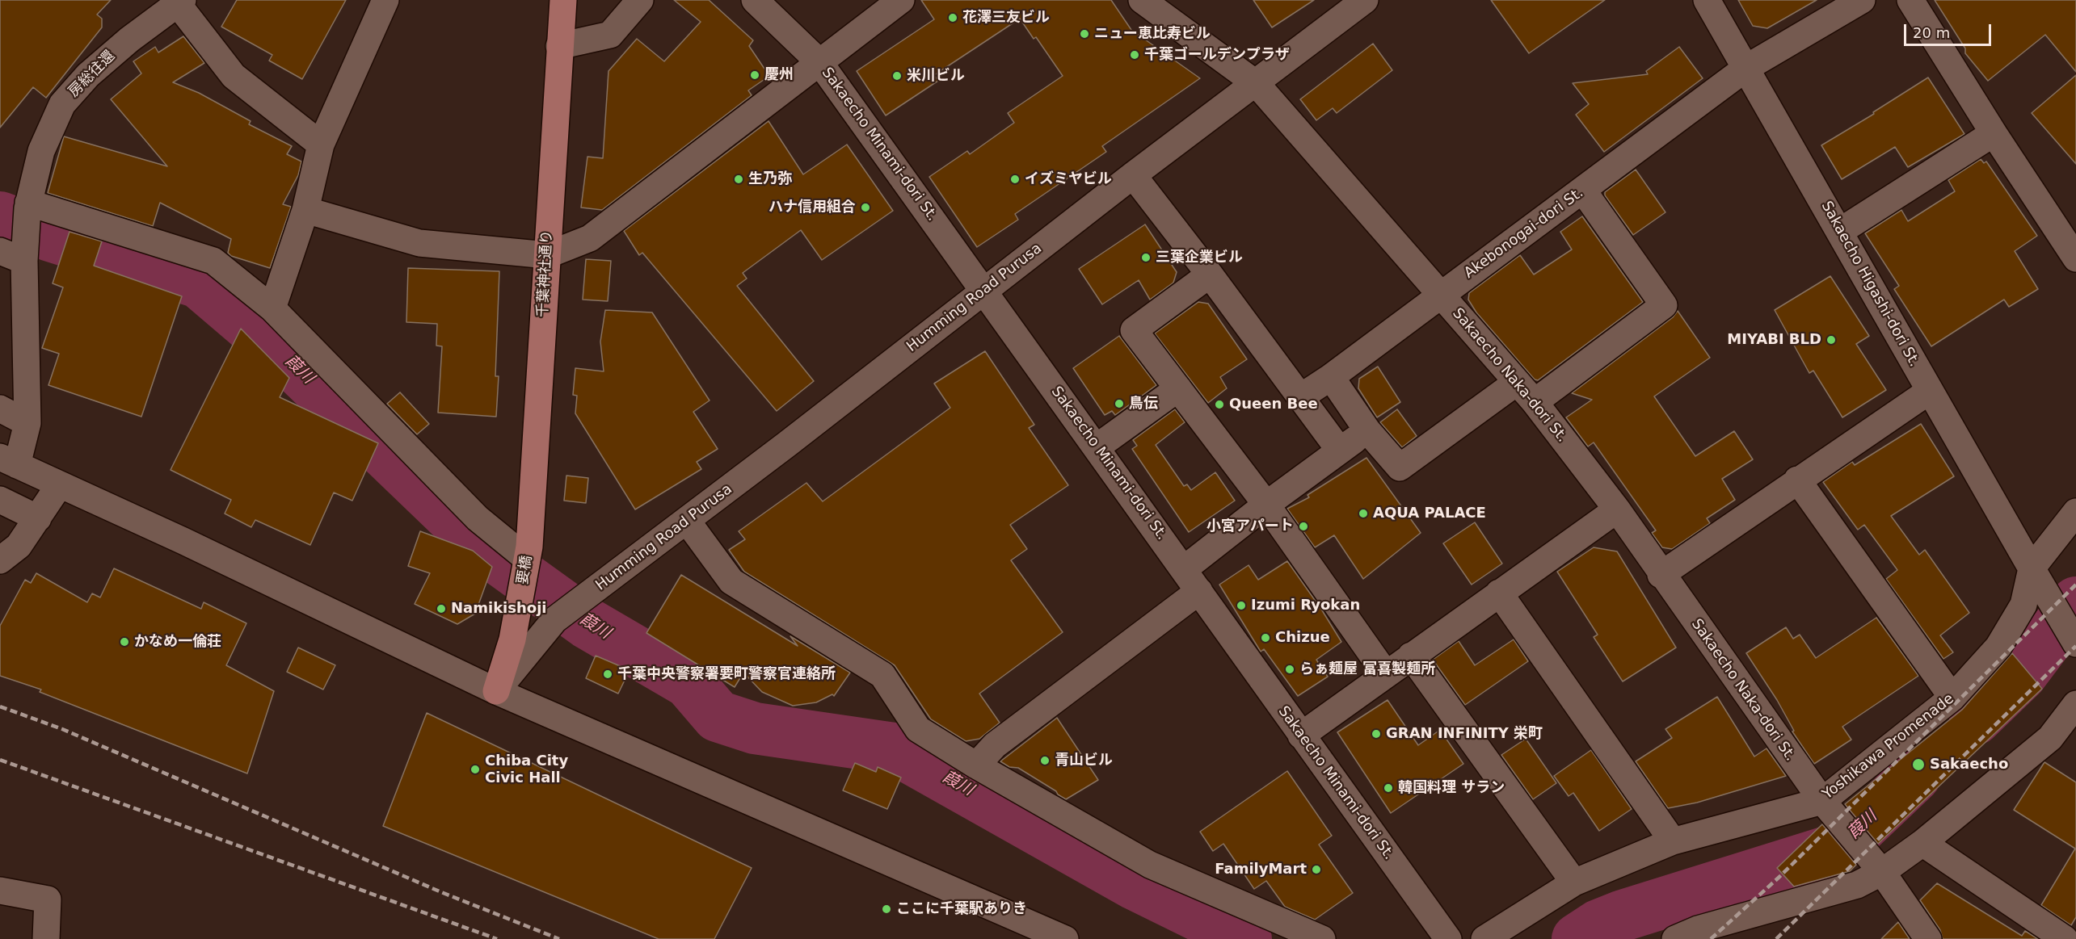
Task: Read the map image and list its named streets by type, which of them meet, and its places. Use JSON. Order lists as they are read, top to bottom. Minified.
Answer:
{"streets":{"main road":["千葉神社通り","要橋"],"street":["房総往還","Sakaecho Minami-dori St.","Akebonogai-dori St.","Sakaecho Higashi-dori St.","Humming Road Purusa","Sakaecho Naka-dori St.","Yoshikawa Promenade"]},"crossings":[["Sakaecho Minami-dori St.","Humming Road Purusa"],["Akebonogai-dori St.","Sakaecho Higashi-dori St."],["Akebonogai-dori St.","Sakaecho Naka-dori St."],["千葉神社通り","要橋"],["Sakaecho Higashi-dori St.","Yoshikawa Promenade"],["Humming Road Purusa","Sakaecho Naka-dori St."],["Humming Road Purusa","要橋"],["Sakaecho Naka-dori St.","Yoshikawa Promenade"]],"water":["葭川"],"places":["花澤三友ビル","ニュー恵比寿ビル","千葉ゴールデンプラザ","慶州","米川ビル","生乃弥","イズミヤビル","ハナ信用組合","三葉企業ビル","MIYABI BLD","鳥伝","Queen Bee","AQUA PALACE","小宮アパート","Izumi Ryokan","Namikishoji","Chizue","かなめ一倫荘","らぁ麺屋 富喜製麺所","千葉中央警察署要町警察官連絡所","GRAN INFINITY 栄町","青山ビル","Sakaecho","Chiba City Civic Hall","韓国料理 サラン","FamilyMart","ここに千葉駅ありき"],"scale_bar":"20 m"}
